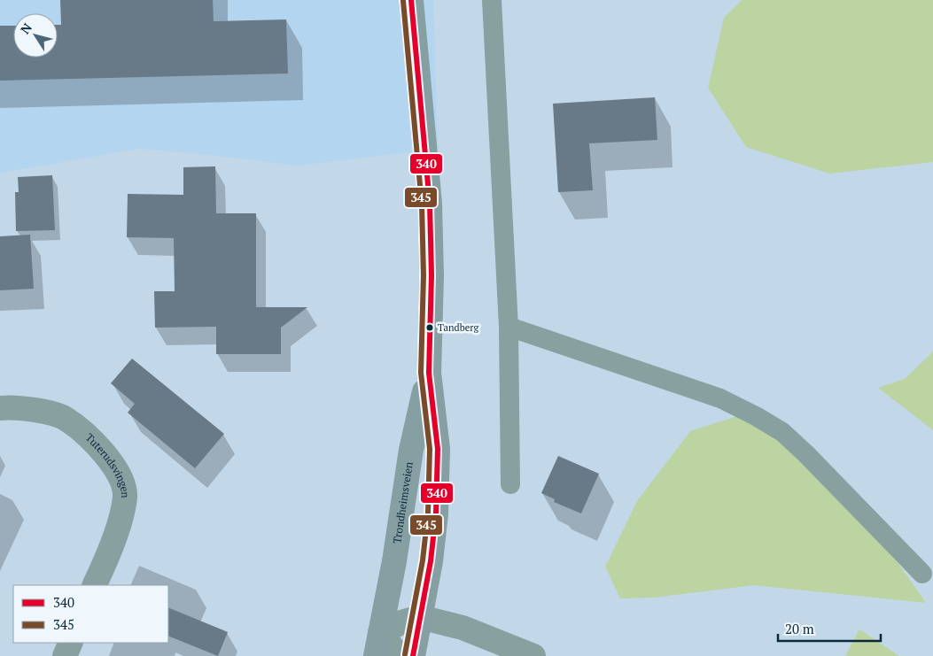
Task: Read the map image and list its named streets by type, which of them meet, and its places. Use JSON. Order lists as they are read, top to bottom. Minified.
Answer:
{"streets":{"main road":["Trondheimsveien"],"street":["Tuterudsvingen"]},"places":["Tandberg"],"lines":["transit line 340","transit line 345"],"legend":["340","345"],"scale_bar":"20 m","north":"top left"}
